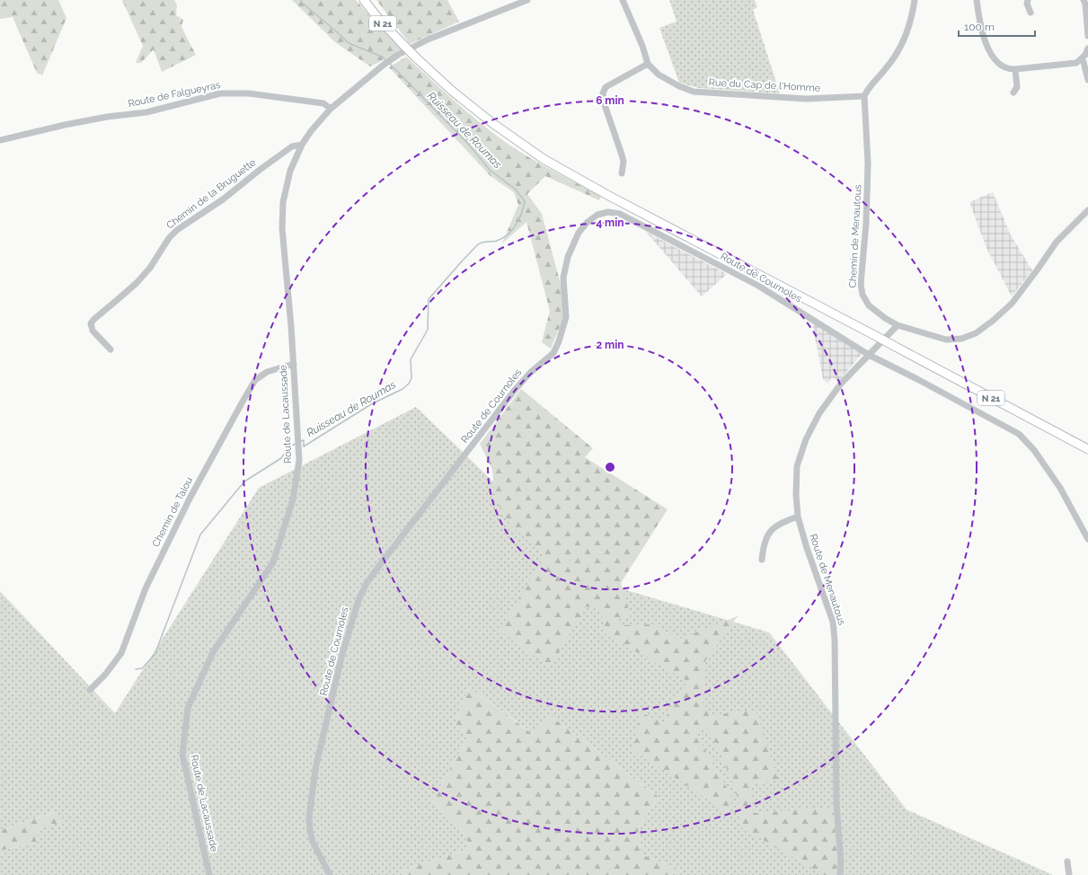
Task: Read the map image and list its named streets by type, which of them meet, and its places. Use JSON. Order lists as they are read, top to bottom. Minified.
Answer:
{"streets":{"main road":["N 21"],"street":["Rue du Cap de l'Homme","Route de Falgueyras","Chemin de la Bruguette","Chemin de Menautous","Route de Cournoles","Route de Lacaussade","Chemin de Talou","Route de Menautous"]},"crossings":[["Rue du Cap de l'Homme","Chemin de Menautous"],["Route de Falgueyras","Route de Lacaussade"],["Chemin de la Bruguette","Route de Lacaussade"],["Chemin de Menautous","Route de Menautous"],["Route de Cournoles","Route de Menautous"],["Route de Lacaussade","Chemin de Talou"]],"water":["Ruisseau de Roumas"],"scale_bar":"100 m","rings":["6 min","4 min","2 min"]}
